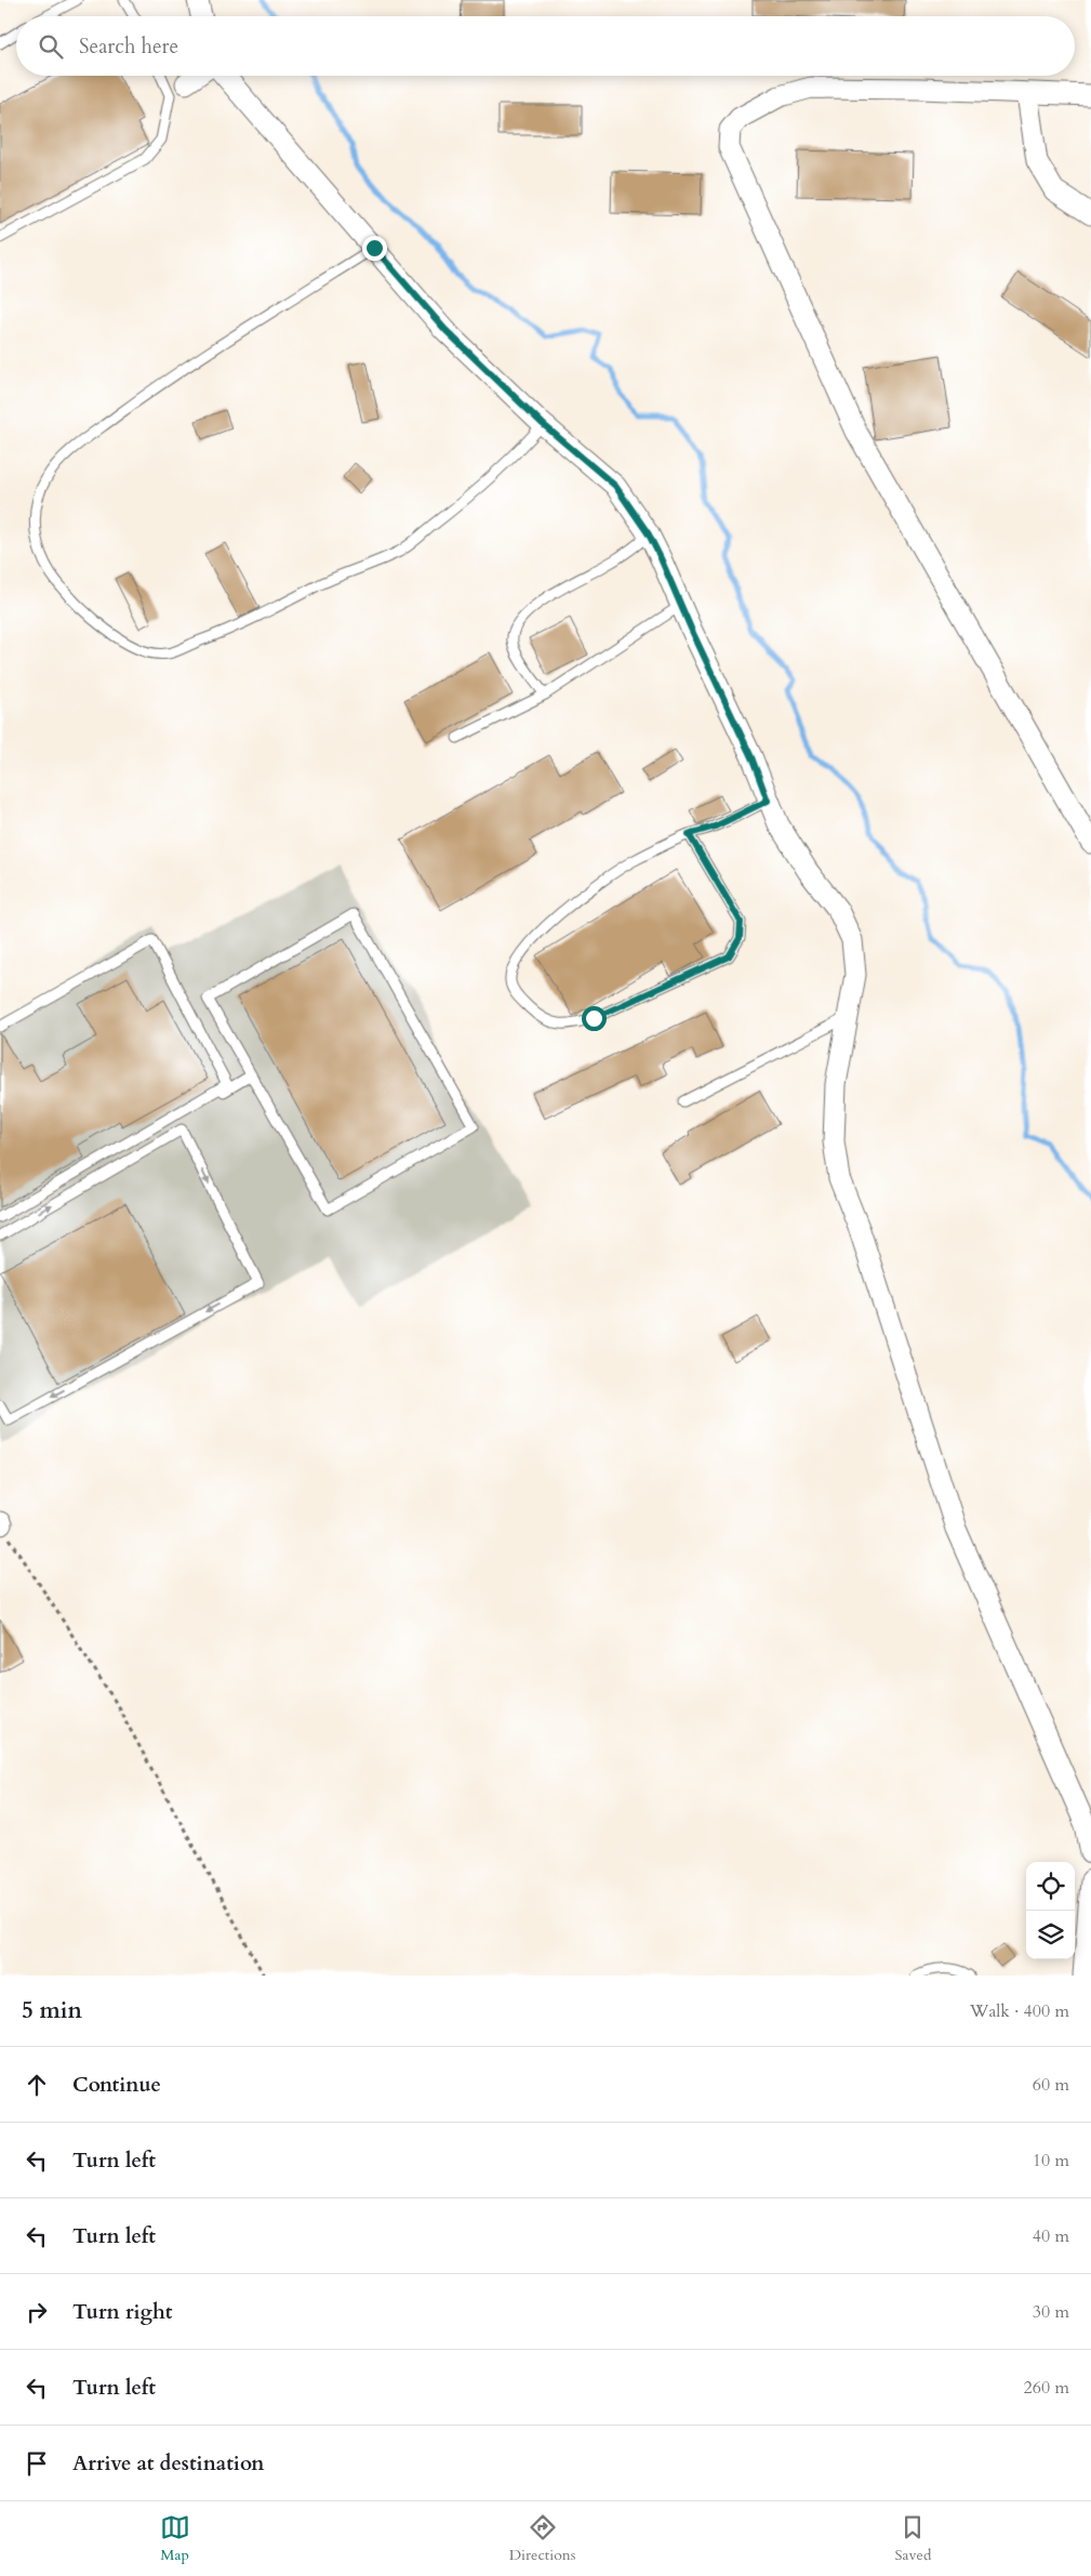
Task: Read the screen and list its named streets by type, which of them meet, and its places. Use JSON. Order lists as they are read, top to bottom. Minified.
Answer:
{"page":{"search":"Search here","heading":["5 min","Walk · 400 m"],"list":[["Continue","60 m"],["Turn left","10 m"],["Turn left","40 m"],["Turn right","30 m"],["Turn left","260 m"],"Arrive at destination"],"nav":["Map","Directions","Saved"]}}
